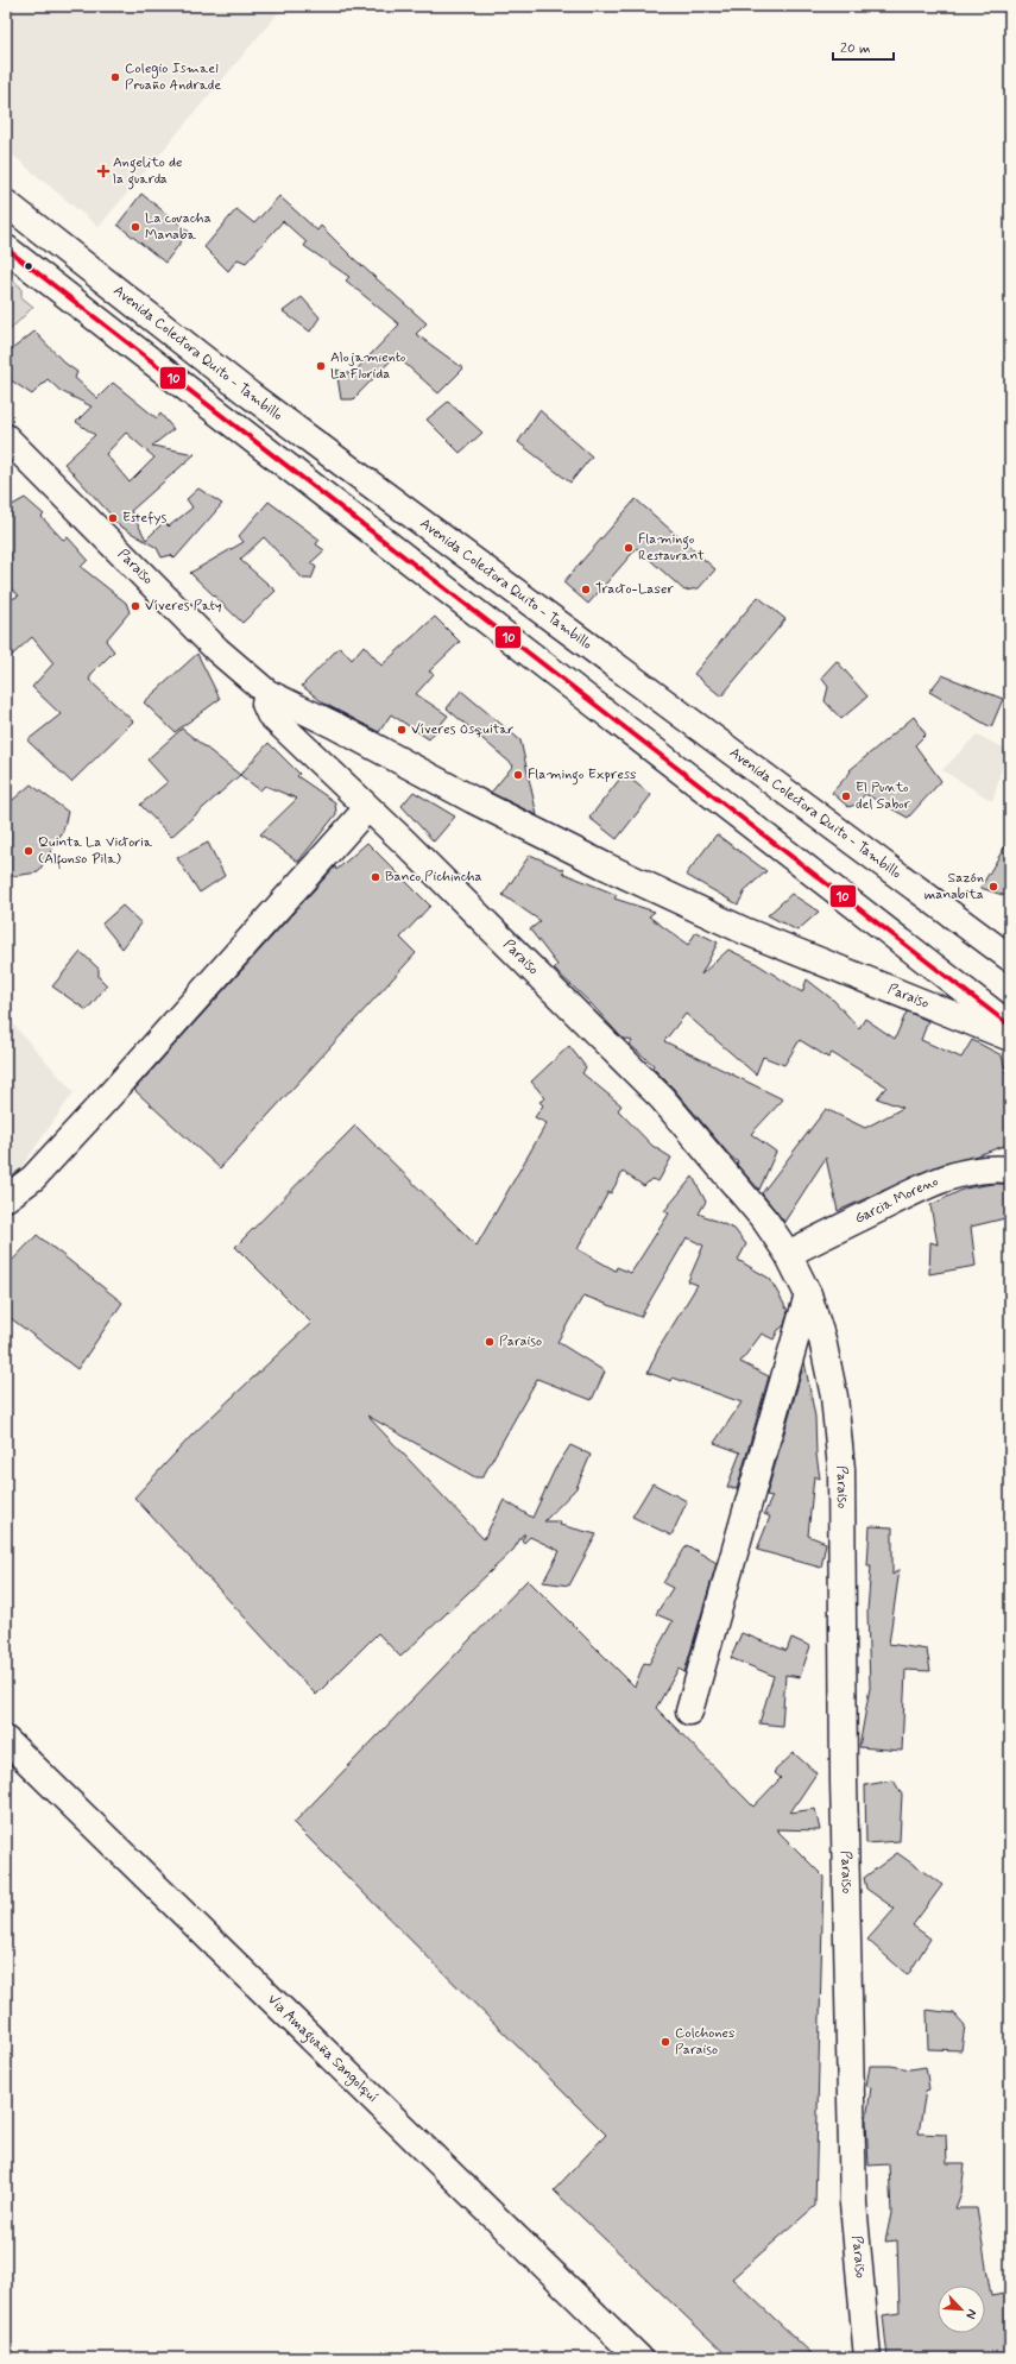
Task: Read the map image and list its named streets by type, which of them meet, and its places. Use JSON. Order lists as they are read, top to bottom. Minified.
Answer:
{"streets":{"main road":["Avenida Colectora Quito - Tambillo","Paraiso","Garcia Moreno","Via Amaguaña Sangolquí"]},"crossings":[["Paraiso","Garcia Moreno"]],"places":{"other":["Colegio Ismael Proaño Andrade","La covacha Manaba","Alojamiento La Florida","Estefys","Flamingo Restaurant","Tracto-Laser","Víveres Paty","Víveres Osquitar","Flamingo Express","El Punto del Sabor","Quinta La Victoria (Alfonso Pila)","Banco Pichincha","Sazón manabita","Paraiso","Colchones Paraiso"],"health":["Angelito de la guarda"]},"lines":["transit line 10"],"scale_bar":"20 m","north":"bottom right"}
